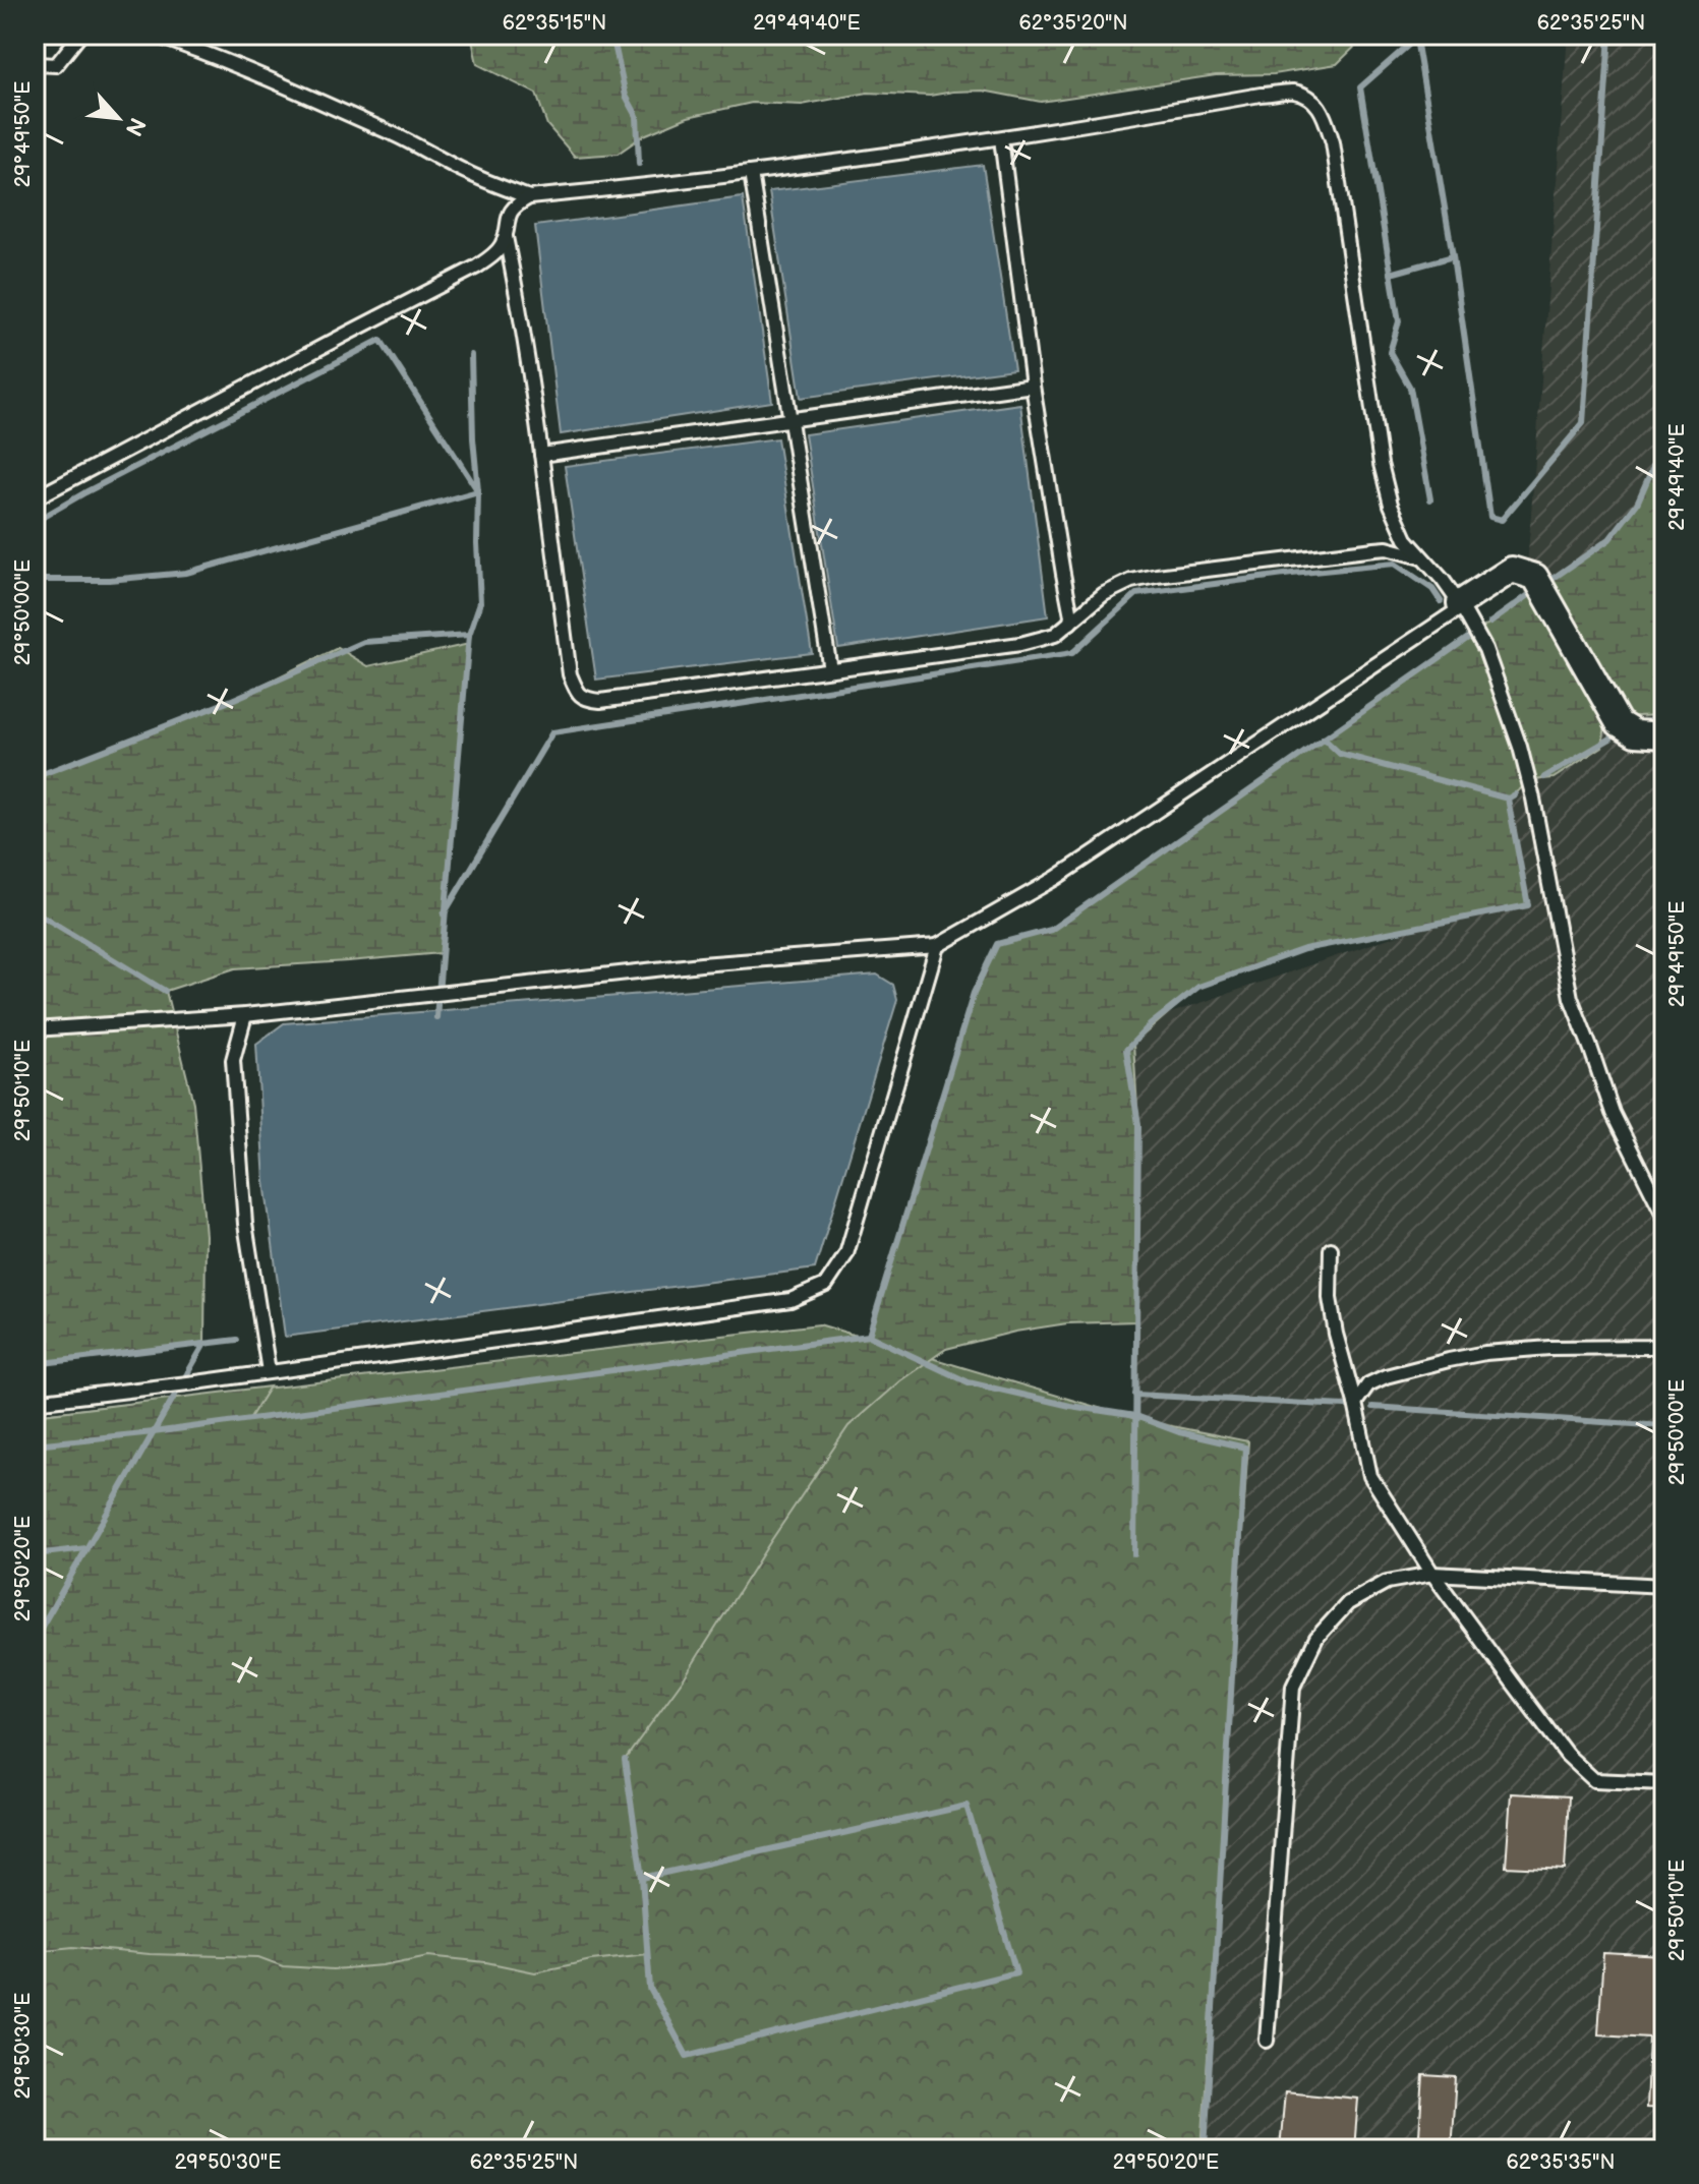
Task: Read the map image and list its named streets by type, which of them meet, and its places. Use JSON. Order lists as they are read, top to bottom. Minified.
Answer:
{"north":"bottom right","coordinates":["62°35'15\"N","29°49'40\"E","62°35'20\"N","62°35'25\"N","29°49'50\"E","29°50'00\"E","29°50'10\"E","29°50'20\"E","29°50'30\"E","62°35'35\"N"]}
